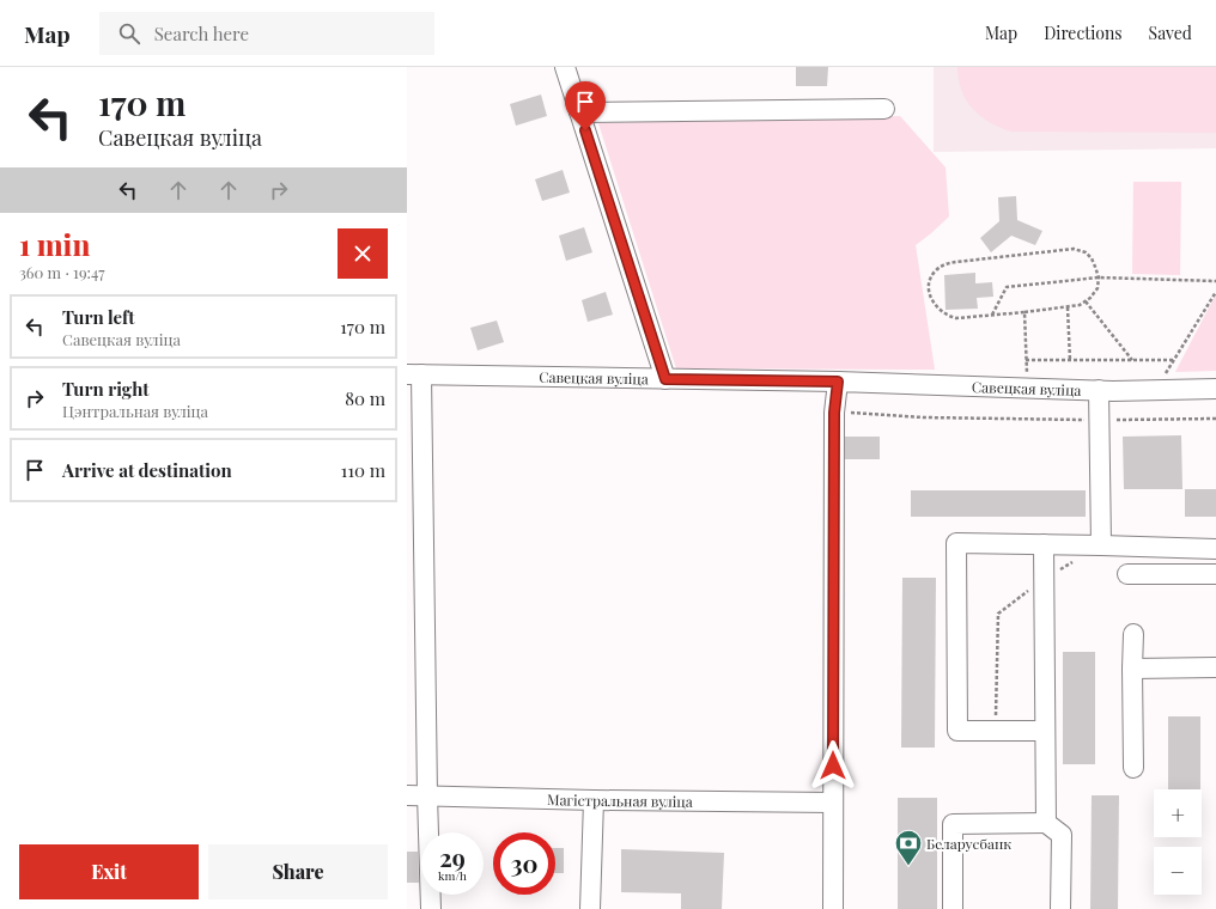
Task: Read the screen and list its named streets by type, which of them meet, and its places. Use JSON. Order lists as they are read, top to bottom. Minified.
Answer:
{"streets":{"street":["Савецкая вуліца","Магістральная вуліца"]},"places":{"bank":["Беларусбанк"]},"page":{"header":"Map","search":"Search here","nav":["Map","Directions","Saved"],"turn":["170 m","Савецкая вуліца"],"heading":["1 min","360 m · 19:47"],"list":[{"name":"Turn left","note":"Савецкая вуліца","value":"170 m"},{"name":"Turn right","note":"Цэнтральная вуліца","value":"80 m"},{"name":"Arrive at destination","value":"110 m"}],"map_buttons":["+","−"],"speed":"29 km/h","limit":"30","buttons":["Exit","Share"]}}
